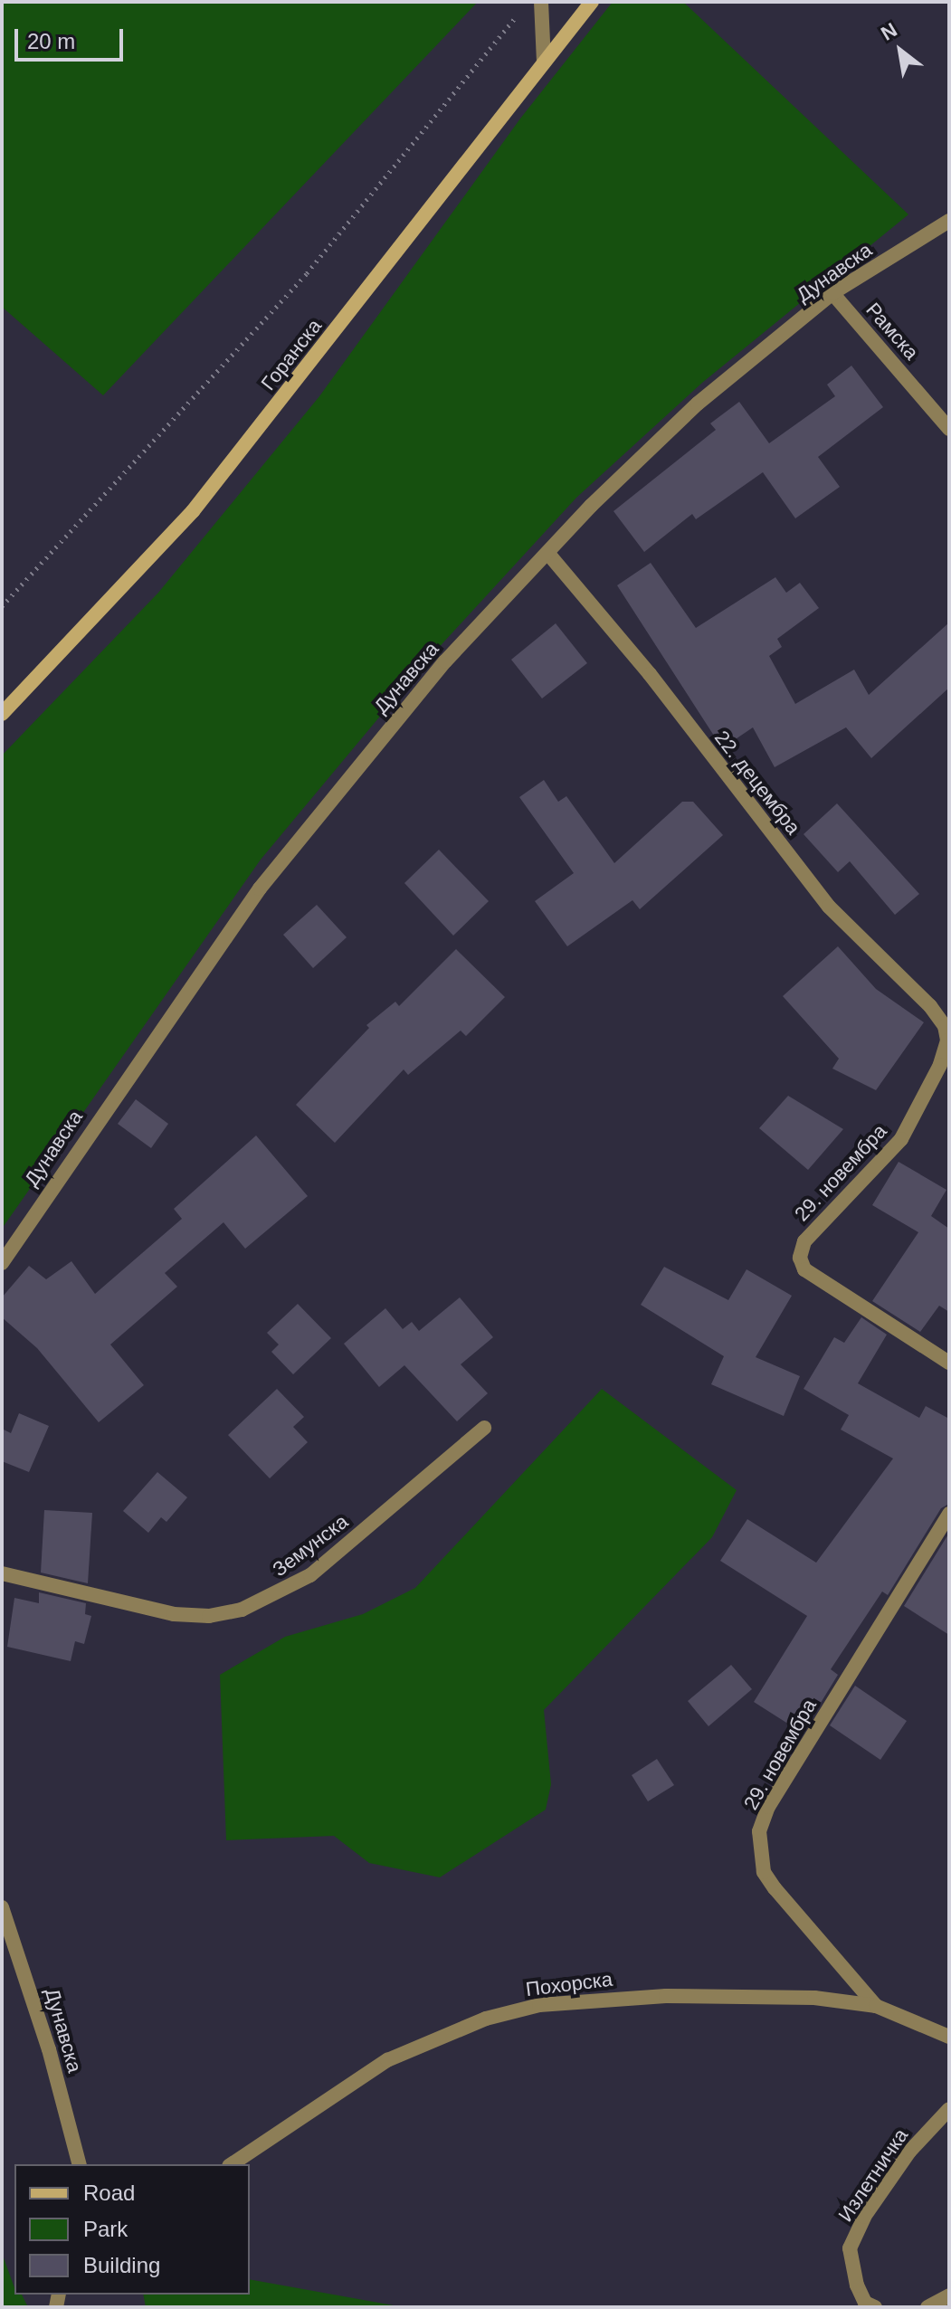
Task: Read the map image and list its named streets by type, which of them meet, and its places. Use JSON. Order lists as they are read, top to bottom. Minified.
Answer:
{"streets":{"main road":["Горанска"],"street":["Дунавска","Рамска","22. децембра","29. новембра","Земунска","Похорска","Излетничка"]},"crossings":[["Дунавска","Рамска"],["Дунавска","22. децембра"],["22. децембра","29. новембра"],["29. новембра","Похорска"]],"legend":["Road","Park","Building"],"scale_bar":"20 m","north":"top left"}
